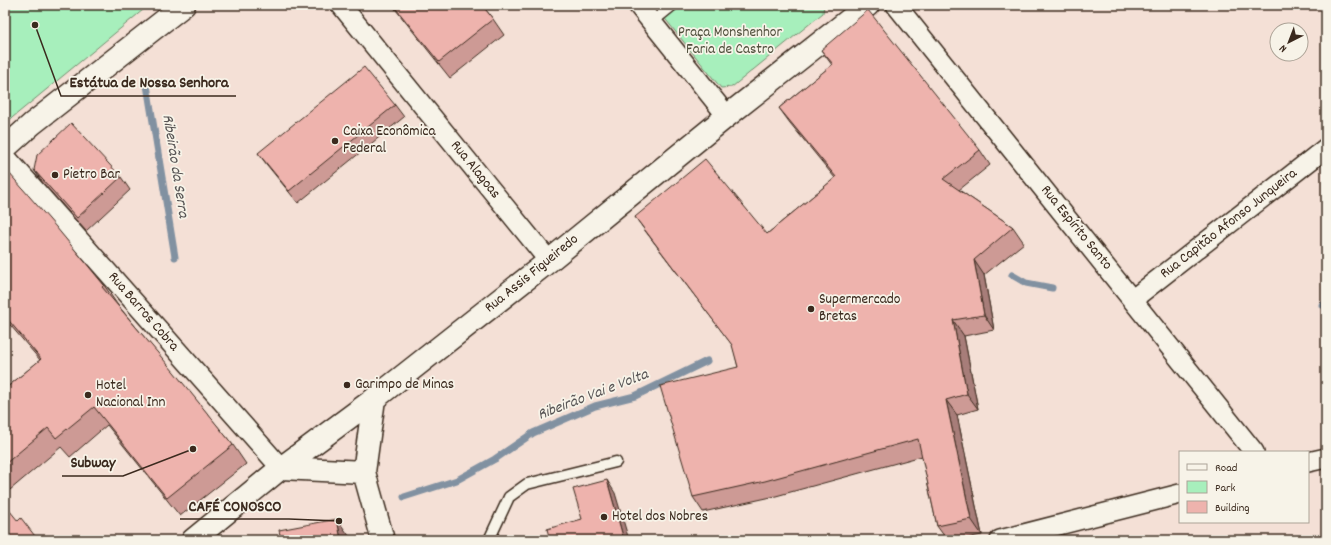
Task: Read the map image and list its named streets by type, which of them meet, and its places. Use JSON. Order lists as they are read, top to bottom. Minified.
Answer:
{"streets":{"street":["Rua Alagoas","Rua Capitão Afonso Junqueira","Rua Espírito Santo","Rua Assis Figueiredo","Rua Barros Cobra"]},"crossings":[["Rua Alagoas","Rua Assis Figueiredo"],["Rua Capitão Afonso Junqueira","Rua Espírito Santo"],["Rua Assis Figueiredo","Rua Barros Cobra"]],"water":["Ribeirão da Serra","Ribeirão Vai e Volta"],"parks":["Praça Monshenhor Faria de Castro"],"places":["Estátua de Nossa Senhora","Caixa Econômica Federal","Pietro Bar","Supermercado Bretas","Garimpo de Minas","Hotel Nacional Inn","Subway","Hotel dos Nobres","CAFÉ CONOSCO"],"legend":["Road","Park","Building"],"north":"bottom left"}
